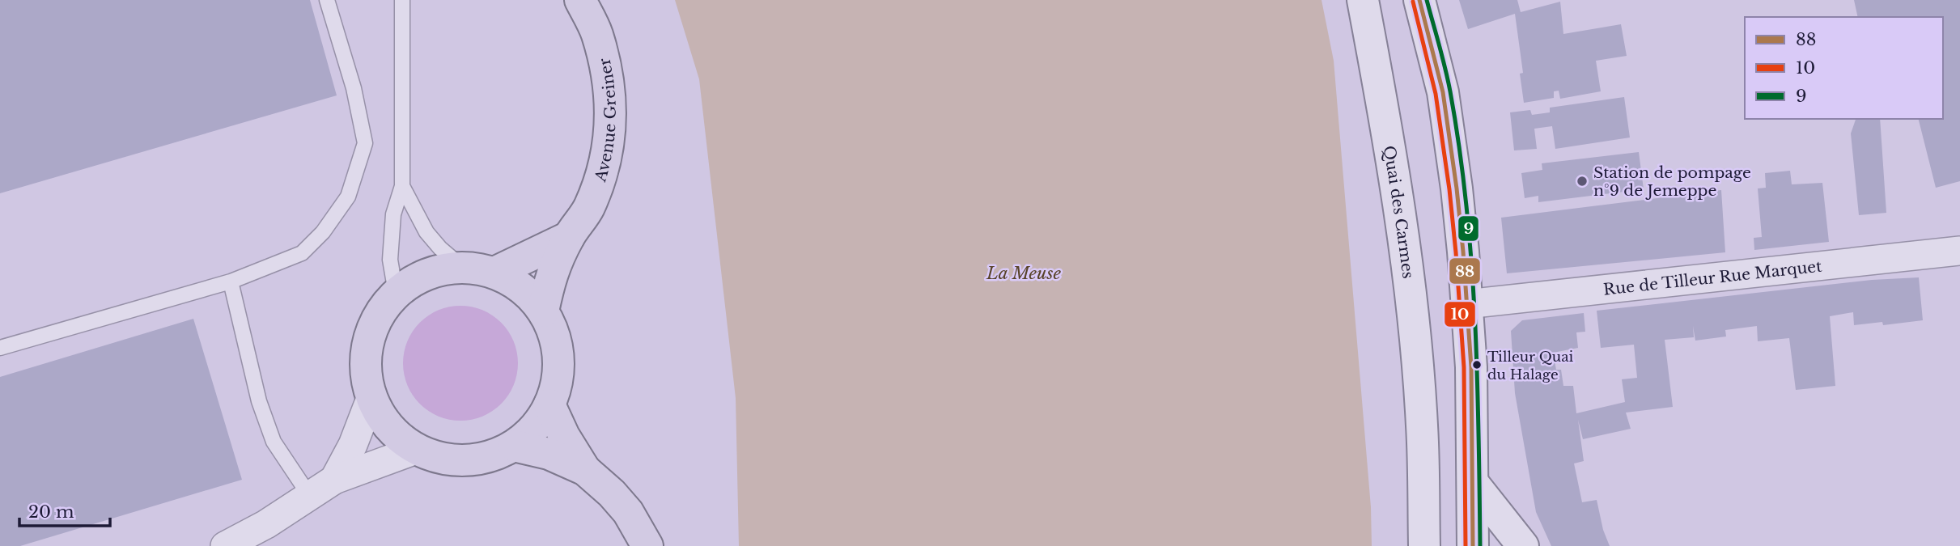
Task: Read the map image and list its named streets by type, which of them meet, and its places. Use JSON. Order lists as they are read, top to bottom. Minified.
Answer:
{"streets":{"main road":["Avenue Greiner","Quai des Carmes"],"street":["Rue de Tilleur Rue Marquet"]},"water":["La Meuse"],"places":["Station de pompage n°9 de Jemeppe","Tilleur Quai du Halage"],"lines":["transit line 88","transit line 9","transit line 10"],"legend":["88","10","9"],"scale_bar":"20 m"}
